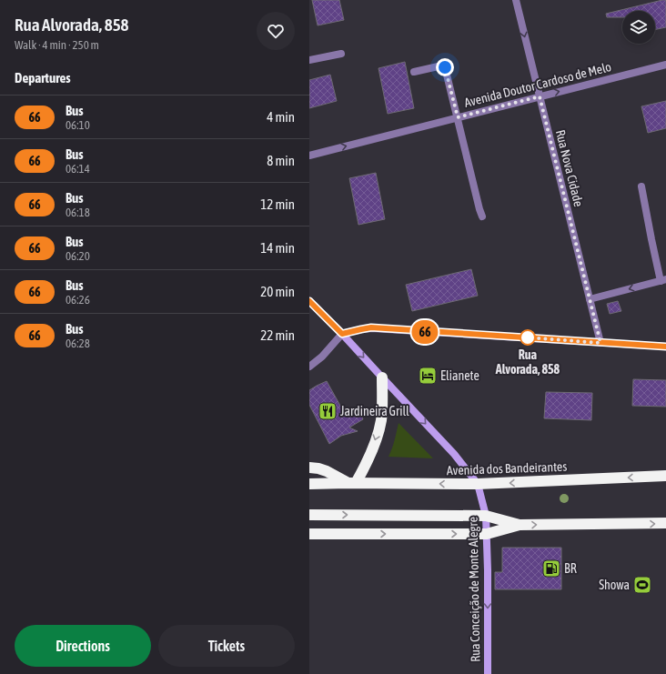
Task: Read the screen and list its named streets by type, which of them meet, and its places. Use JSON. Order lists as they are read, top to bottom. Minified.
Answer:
{"streets":{"highway":["Avenida dos Bandeirantes"],"street":["Avenida Doutor Cardoso de Melo","Rua Nova Cidade","Rua Conceição de Monte Alegre"]},"crossings":[["Avenida Doutor Cardoso de Melo","Rua Nova Cidade"],["Avenida dos Bandeirantes","Rua Conceição de Monte Alegre"]],"one_way":["Avenida Doutor Cardoso de Melo","Rua Conceição de Monte Alegre"],"places":{"other":["Rua Alvorada, 858"],"hotel":["Elianete"],"restaurant":["Jardineira Grill"],"fuel station":["BR"],"sports":["Showa"]},"lines":["bus line 66"],"page":{"heading":[["Rua Alvorada, 858","Walk · 4 min · 250 m"],"Departures"],"on_map":"66","list":[{"mark":"66","name":"Bus","note":"06:10","value":"4 min"},{"mark":"66","name":"Bus","note":"06:14","value":"8 min"},{"mark":"66","name":"Bus","note":"06:18","value":"12 min"},{"mark":"66","name":"Bus","note":"06:20","value":"14 min"},{"mark":"66","name":"Bus","note":"06:26","value":"20 min"},{"mark":"66","name":"Bus","note":"06:28","value":"22 min"}],"buttons":["Directions","Tickets"]}}
